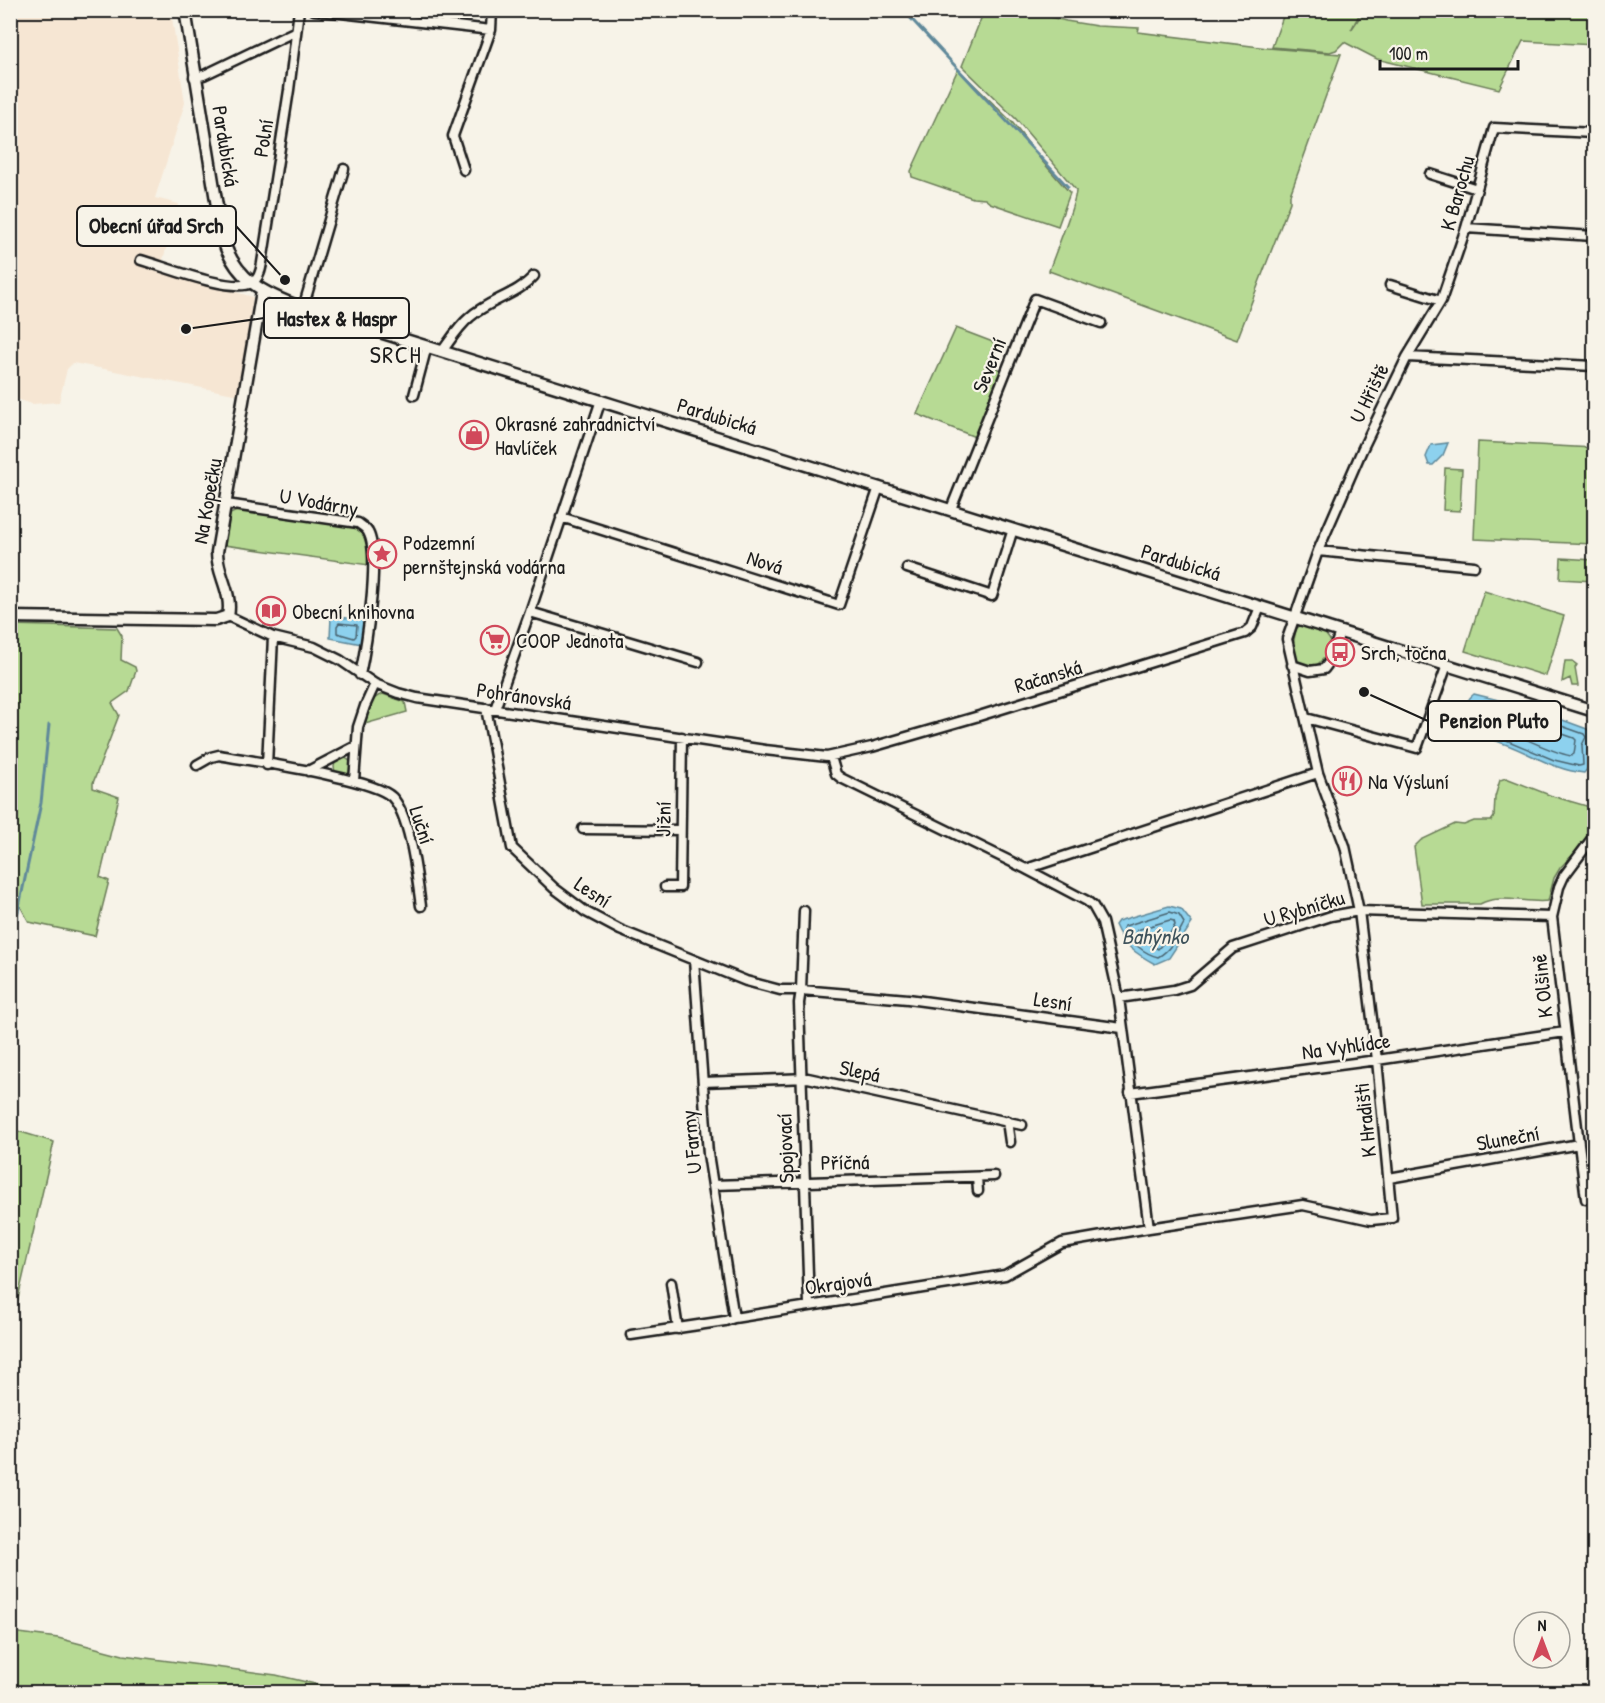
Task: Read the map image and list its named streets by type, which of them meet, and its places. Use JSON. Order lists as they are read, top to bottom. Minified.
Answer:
{"streets":{"street":["Polní","Pardubická","K Barochu","Severní","U Hřiště","Na Kopečku","U Vodárny","Nová","Račanská","Pohránovská","Jižní","Luční","Lesní","U Rybníčku","K Olšině","Na Vyhlídce","Slepá","K Hradišti","Sluneční","U Farmy","Spojovací","Příčná","Okrajová"]},"crossings":[["Polní","Pardubická"],["Pardubická","Severní"],["Pardubická","U Hřiště"],["Pardubická","Na Kopečku"],["Pardubická","Nová"],["Pardubická","Račanská"],["K Barochu","U Hřiště"],["Na Kopečku","U Vodárny"],["Na Kopečku","Pohránovská"],["U Vodárny","Pohránovská"],["Račanská","Pohránovská"],["Pohránovská","Jižní"],["Pohránovská","Lesní"],["Lesní","U Farmy"],["Lesní","Spojovací"],["U Rybníčku","K Olšině"],["U Rybníčku","K Hradišti"],["K Olšině","Na Vyhlídce"],["K Olšině","Sluneční"],["Na Vyhlídce","K Hradišti"],["Slepá","U Farmy"],["Slepá","Spojovací"],["K Hradišti","Sluneční"],["K Hradišti","Okrajová"],["U Farmy","Příčná"],["U Farmy","Okrajová"],["Spojovací","Příčná"],["Spojovací","Okrajová"]],"districts":["SRCH"],"water":["Bahýnko"],"places":{"other":["Obecní úřad Srch","Hastex & Haspr","Penzion Pluto"],"shop":["Okrasné zahradnictví Havlíček"],"place":["Podzemní pernštejnská vodárna"],"library":["Obecní knihovna"],"supermarket":["COOP Jednota"],"bus stop":["Srch, točna"],"restaurant":["Na Výsluní"]},"scale_bar":"100 m","north":"top"}
